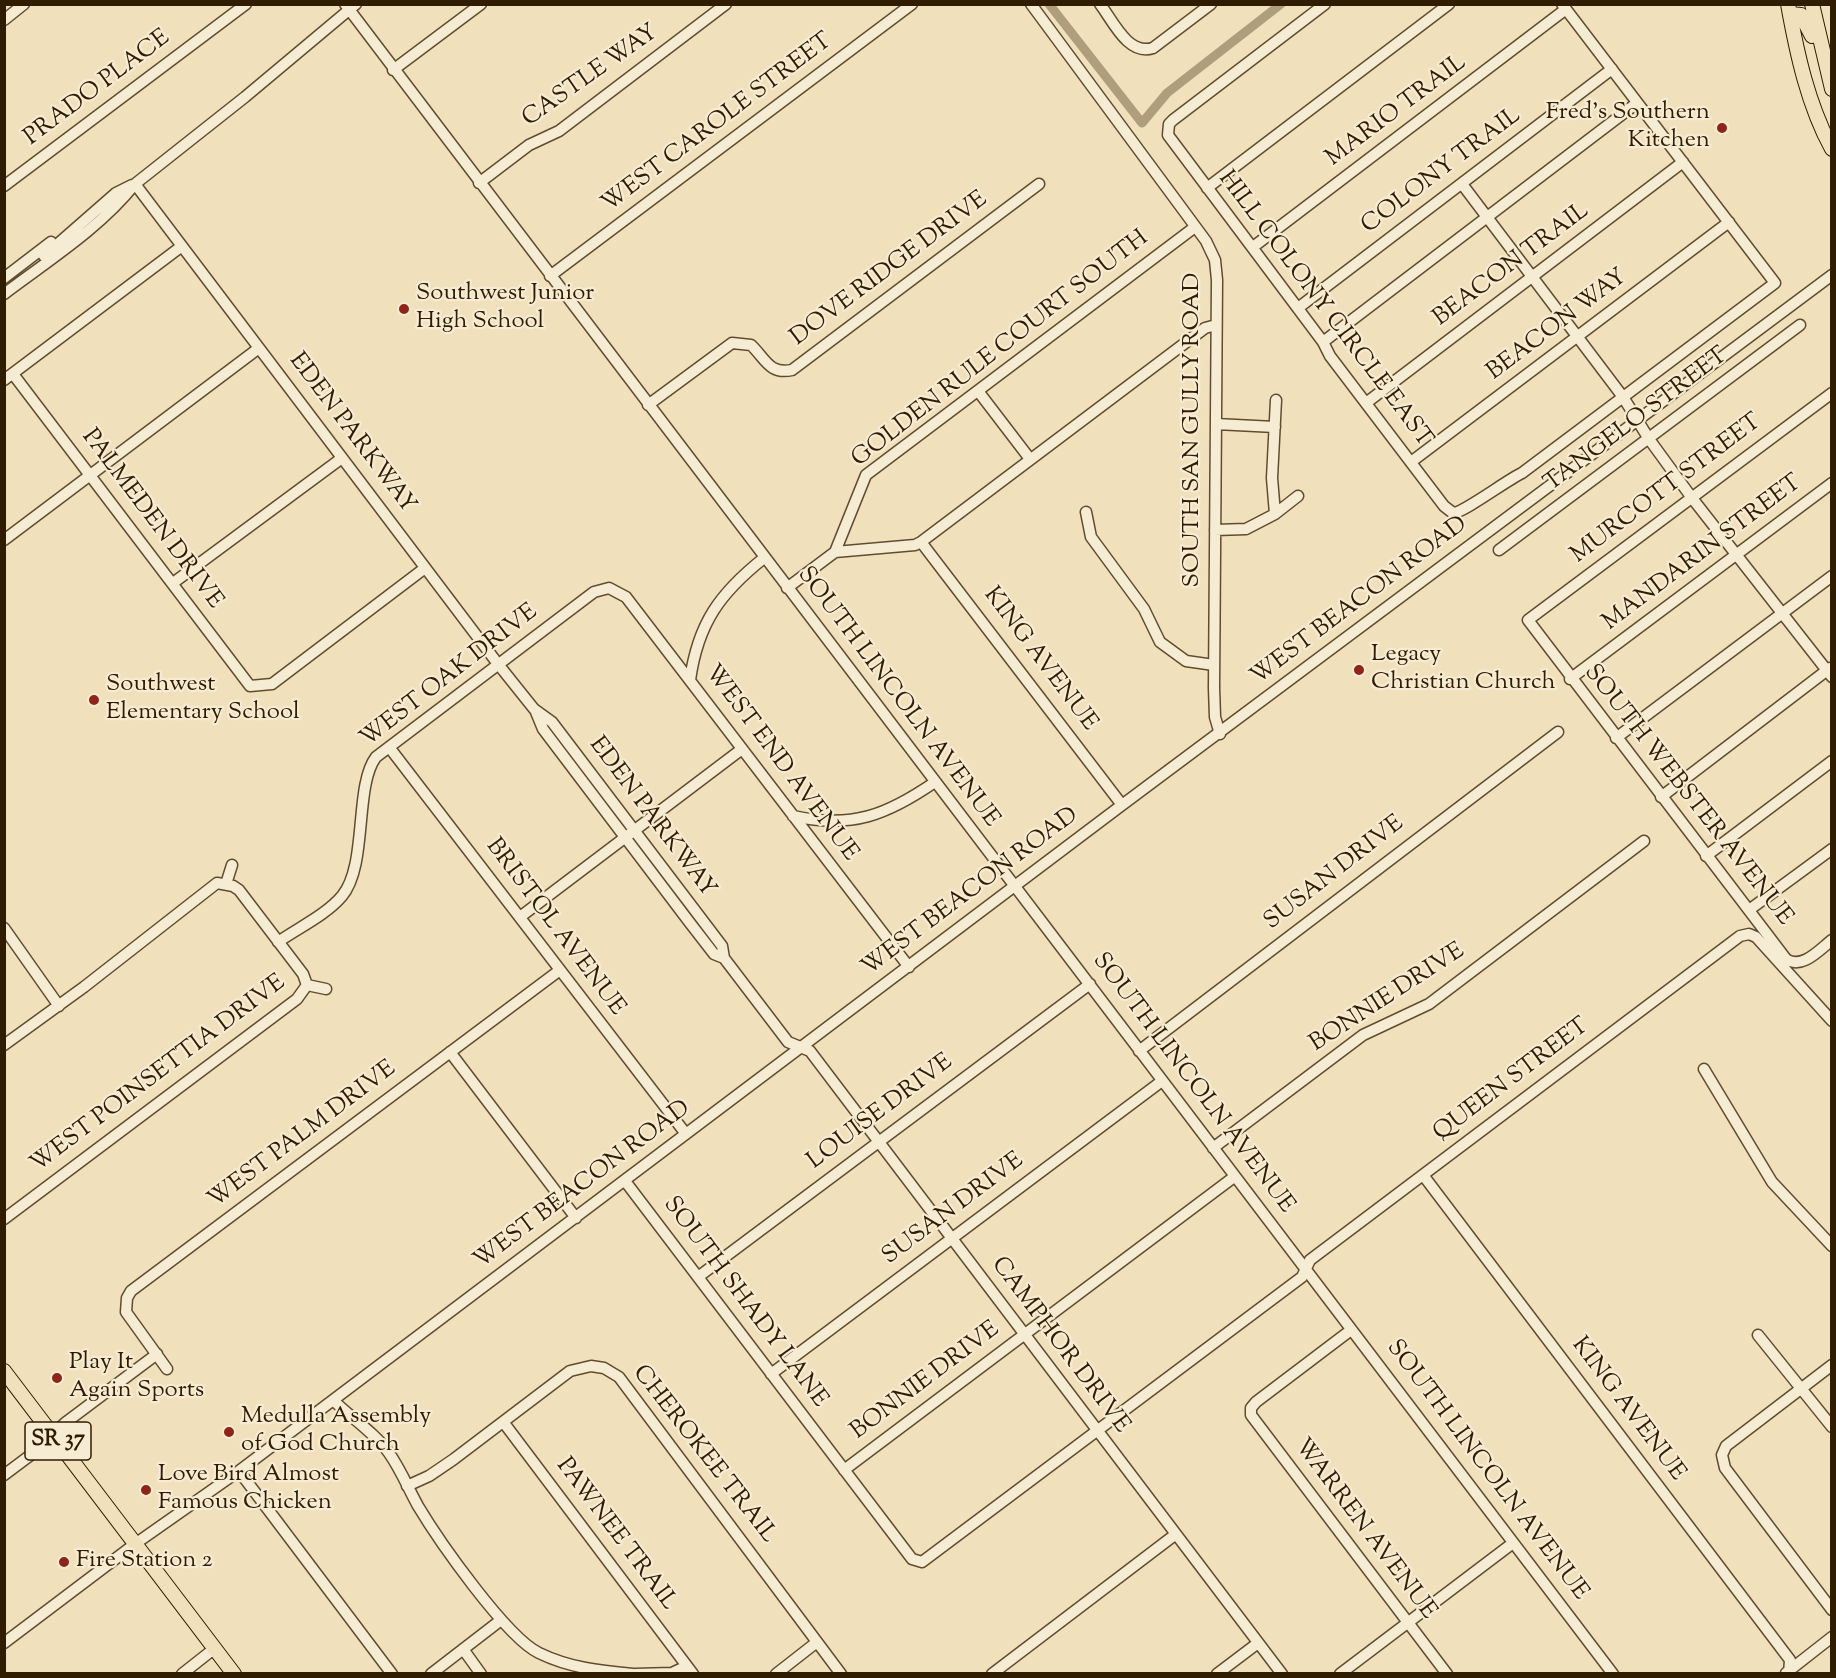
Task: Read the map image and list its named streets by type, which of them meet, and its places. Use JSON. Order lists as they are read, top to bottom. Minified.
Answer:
{"streets":{"main road":["SR 37"],"street":["CASTLE WAY","PRADO PLACE","MARIO TRAIL","WEST CAROLE STREET","COLONY TRAIL","BEACON TRAIL","DOVE RIDGE DRIVE","HILL COLONY CIRCLE EAST","BEACON WAY","GOLDEN RULE COURT SOUTH","TANGELO STREET","SOUTH SAN GULLY ROAD","EDEN PARKWAY","MURCOTT STREET","PALMEDEN DRIVE","MANDARIN STREET","WEST BEACON ROAD","KING AVENUE","WEST OAK DRIVE","SOUTH LINCOLN AVENUE","WEST END AVENUE","SOUTH WEBSTER AVENUE","SUSAN DRIVE","BRISTOL AVENUE","BONNIE DRIVE","WEST POINSETTIA DRIVE","QUEEN STREET","LOUISE DRIVE","WEST PALM DRIVE","SOUTH SHADY LANE","CAMPHOR DRIVE","CHEROKEE TRAIL","WARREN AVENUE","PAWNEE TRAIL"]},"crossings":[["CASTLE WAY","SOUTH LINCOLN AVENUE"],["MARIO TRAIL","HILL COLONY CIRCLE EAST"],["WEST CAROLE STREET","SOUTH LINCOLN AVENUE"],["COLONY TRAIL","HILL COLONY CIRCLE EAST"],["BEACON TRAIL","HILL COLONY CIRCLE EAST"],["DOVE RIDGE DRIVE","SOUTH LINCOLN AVENUE"],["HILL COLONY CIRCLE EAST","BEACON WAY"],["GOLDEN RULE COURT SOUTH","SOUTH SAN GULLY ROAD"],["SOUTH SAN GULLY ROAD","WEST BEACON ROAD"],["EDEN PARKWAY","PALMEDEN DRIVE"],["EDEN PARKWAY","WEST BEACON ROAD"],["EDEN PARKWAY","WEST OAK DRIVE"],["EDEN PARKWAY","CAMPHOR DRIVE"],["MURCOTT STREET","SOUTH WEBSTER AVENUE"],["MANDARIN STREET","SOUTH WEBSTER AVENUE"],["WEST BEACON ROAD","KING AVENUE"],["WEST BEACON ROAD","SOUTH LINCOLN AVENUE"],["WEST BEACON ROAD","WEST END AVENUE"],["WEST BEACON ROAD","BRISTOL AVENUE"],["WEST BEACON ROAD","SOUTH SHADY LANE"],["WEST BEACON ROAD","CAMPHOR DRIVE"],["WEST BEACON ROAD","SR 37"],["KING AVENUE","QUEEN STREET"],["WEST OAK DRIVE","WEST END AVENUE"],["WEST OAK DRIVE","BRISTOL AVENUE"],["SOUTH LINCOLN AVENUE","SUSAN DRIVE"],["SOUTH LINCOLN AVENUE","BONNIE DRIVE"],["SOUTH LINCOLN AVENUE","QUEEN STREET"],["SOUTH LINCOLN AVENUE","LOUISE DRIVE"],["SOUTH LINCOLN AVENUE","WARREN AVENUE"],["SUSAN DRIVE","SOUTH SHADY LANE"],["SUSAN DRIVE","CAMPHOR DRIVE"],["BRISTOL AVENUE","WEST PALM DRIVE"],["BONNIE DRIVE","SOUTH SHADY LANE"],["BONNIE DRIVE","CAMPHOR DRIVE"],["QUEEN STREET","SOUTH SHADY LANE"],["QUEEN STREET","CAMPHOR DRIVE"],["LOUISE DRIVE","SOUTH SHADY LANE"],["LOUISE DRIVE","CAMPHOR DRIVE"],["CHEROKEE TRAIL","PAWNEE TRAIL"]],"places":["Fred's Southern Kitchen","Southwest Junior High School","Legacy Christian Church","Southwest Elementary School","Play It Again Sports","Medulla Assembly of God Church","Love Bird Almost Famous Chicken","Fire Station 2"]}
